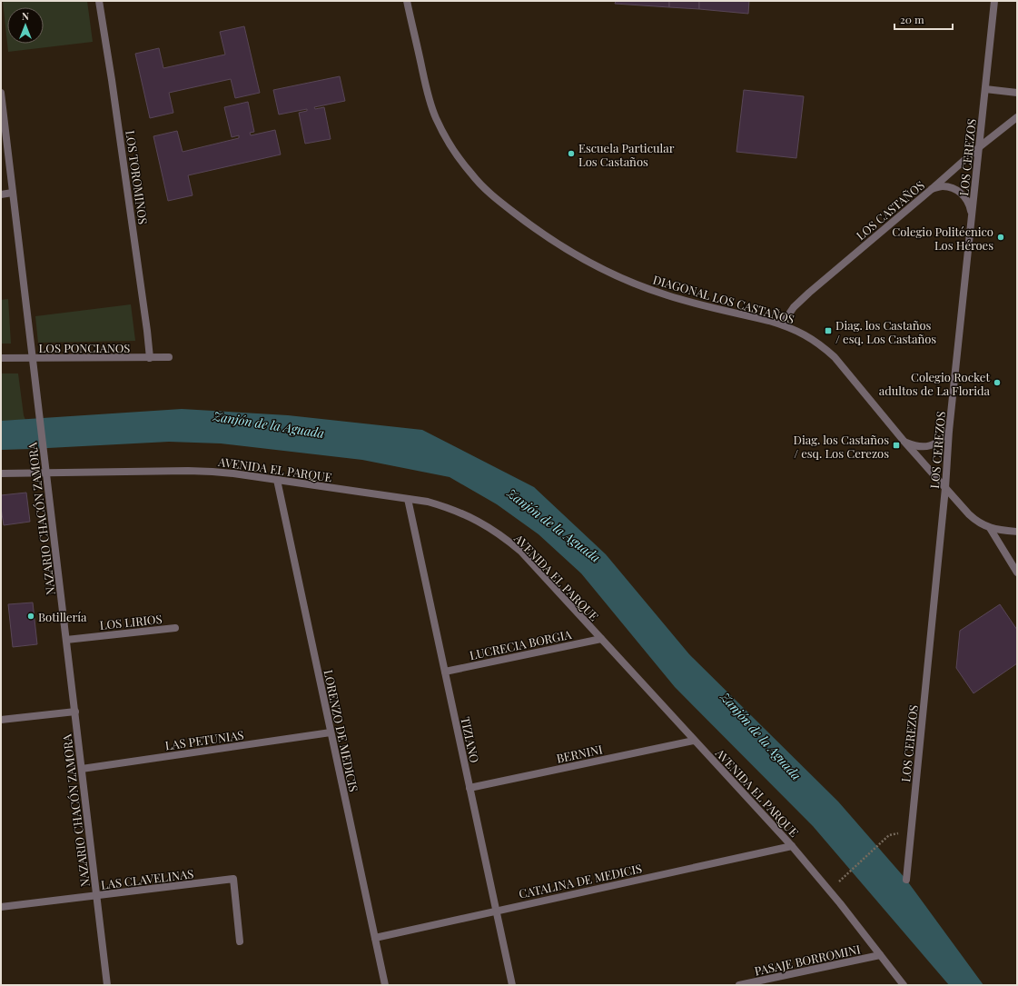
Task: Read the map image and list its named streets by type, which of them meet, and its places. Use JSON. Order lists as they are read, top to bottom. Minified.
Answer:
{"streets":{"street":["LOS CEREZOS","LOS TOROMINOS","LOS CASTAÑOS","DIAGONAL LOS CASTAÑOS","LOS PONCIANOS","AVENIDA EL PARQUE","NAZARIO CHACÓN ZAMORA","LOS LIRIOS","LUCRECIA BORGIA","LORENZO DE MEDICIS","LAS PETUNIAS","TIZIANO","BERNINI","LAS CLAVELINAS","CATALINA DE MEDICIS","PASAJE BORROMINI"]},"crossings":[["LOS CEREZOS","LOS CASTAÑOS"],["LOS CEREZOS","DIAGONAL LOS CASTAÑOS"],["LOS TOROMINOS","LOS PONCIANOS"],["LOS CASTAÑOS","DIAGONAL LOS CASTAÑOS"],["LOS PONCIANOS","NAZARIO CHACÓN ZAMORA"],["AVENIDA EL PARQUE","NAZARIO CHACÓN ZAMORA"],["AVENIDA EL PARQUE","LUCRECIA BORGIA"],["AVENIDA EL PARQUE","LORENZO DE MEDICIS"],["AVENIDA EL PARQUE","TIZIANO"],["AVENIDA EL PARQUE","BERNINI"],["AVENIDA EL PARQUE","CATALINA DE MEDICIS"],["AVENIDA EL PARQUE","PASAJE BORROMINI"],["NAZARIO CHACÓN ZAMORA","LOS LIRIOS"],["NAZARIO CHACÓN ZAMORA","LAS PETUNIAS"],["NAZARIO CHACÓN ZAMORA","LAS CLAVELINAS"],["LUCRECIA BORGIA","TIZIANO"],["LORENZO DE MEDICIS","LAS PETUNIAS"],["LORENZO DE MEDICIS","CATALINA DE MEDICIS"],["TIZIANO","BERNINI"],["TIZIANO","CATALINA DE MEDICIS"]],"water":["Zanjón de la Aguada"],"places":{"other":["Escuela Particular Los Castaños","Colegio Politécnico Los Héroes","Colegio Rocket adultos de La Florida","Botillería"],"transit":["Diag. los Castaños / esq. Los Castaños","Diag. los Castaños / esq. Los Cerezos"]},"scale_bar":"20 m","north":"top"}
